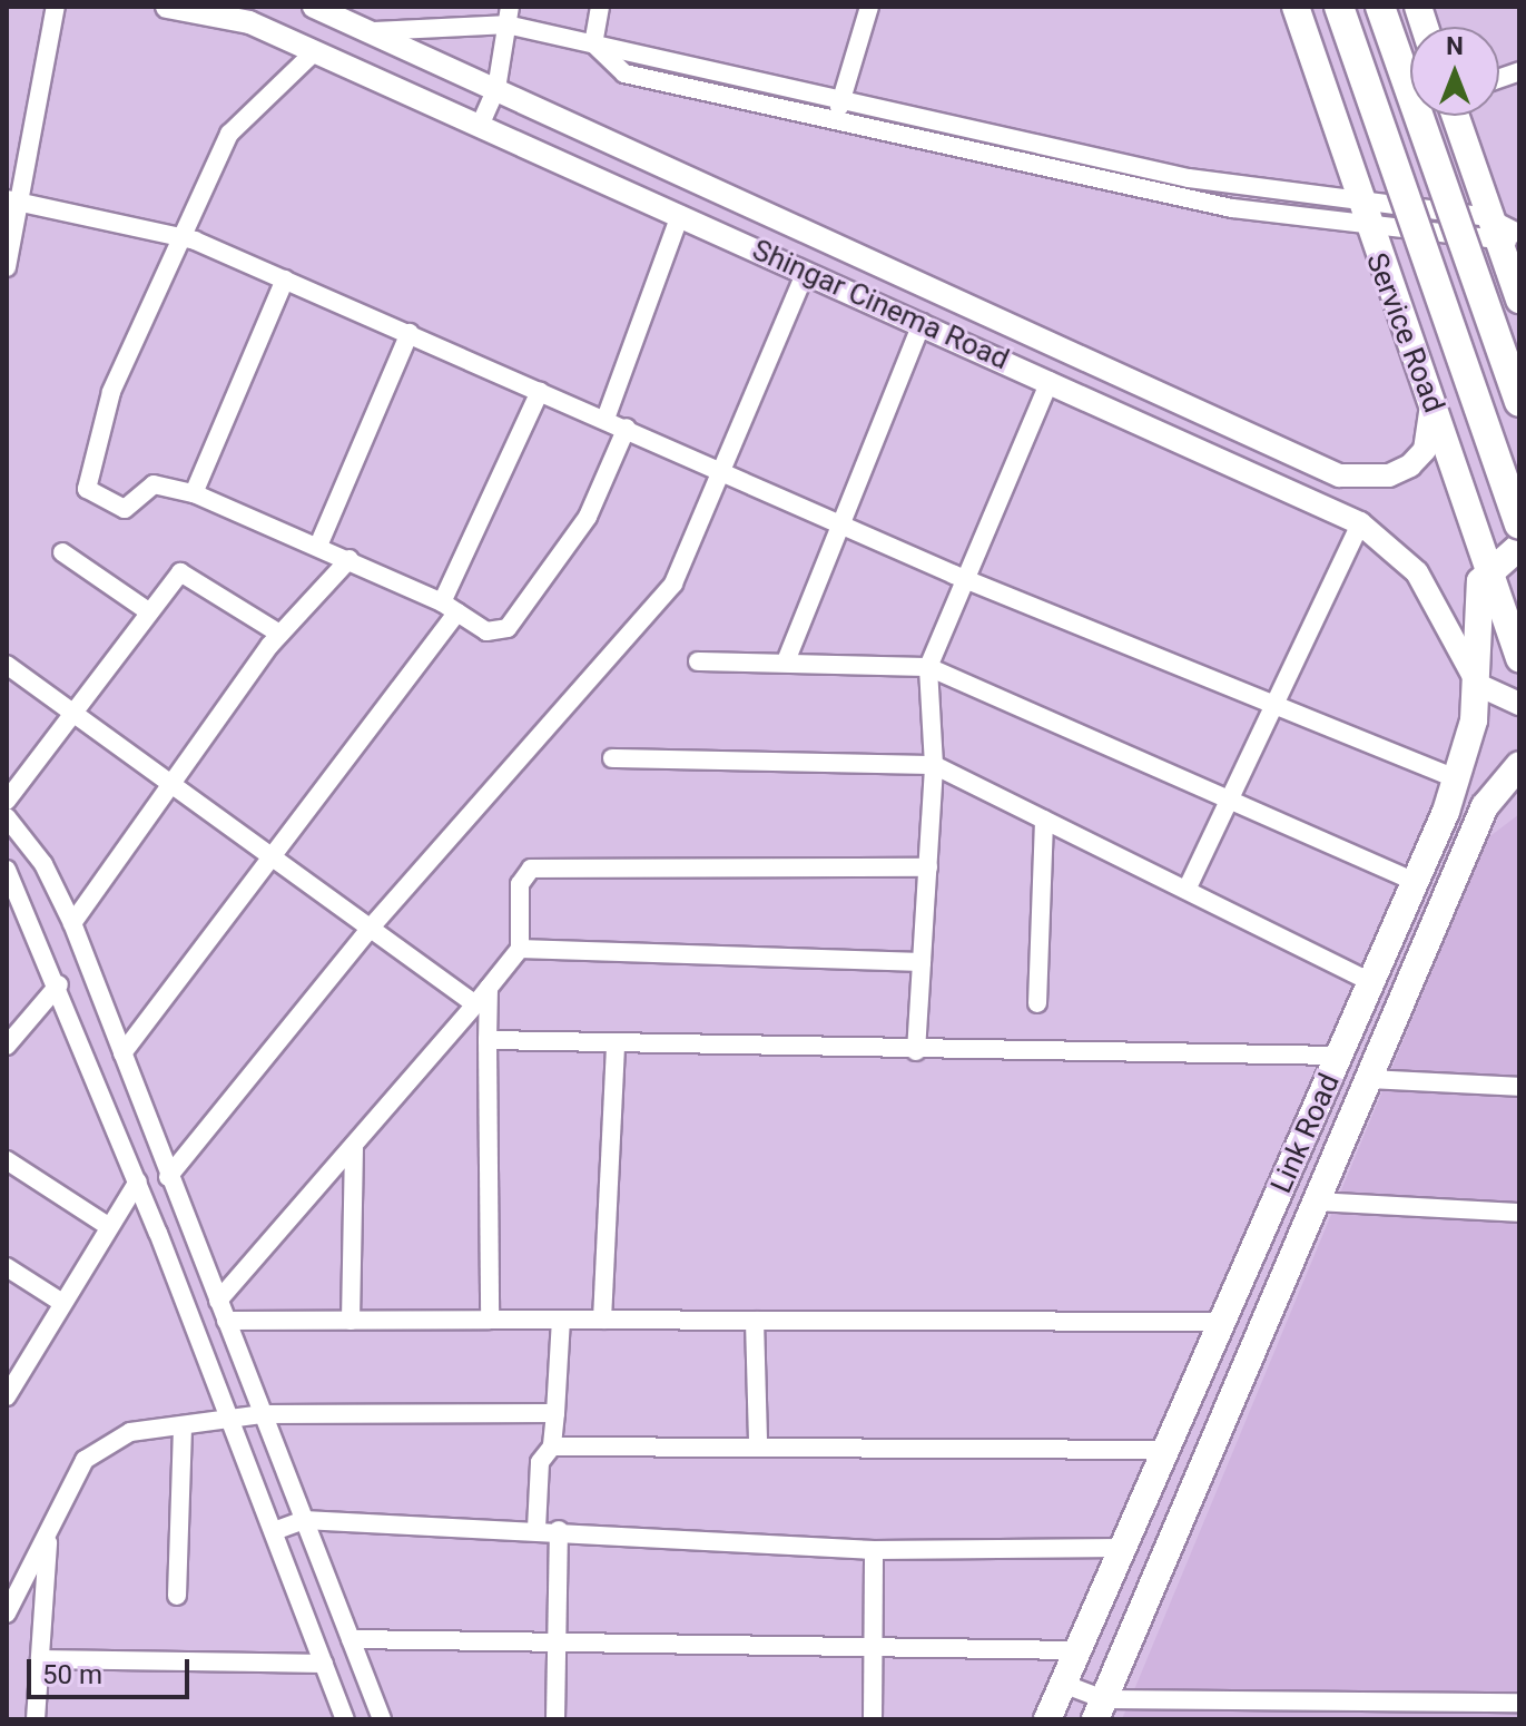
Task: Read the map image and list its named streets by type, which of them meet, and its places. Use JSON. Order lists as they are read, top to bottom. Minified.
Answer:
{"streets":{"main road":["Service Road","Link Road"],"street":["Shingar Cinema Road"]},"crossings":[["Shingar Cinema Road","Service Road"],["Shingar Cinema Road","Link Road"],["Service Road","Link Road"]],"scale_bar":"50 m","north":"top"}
